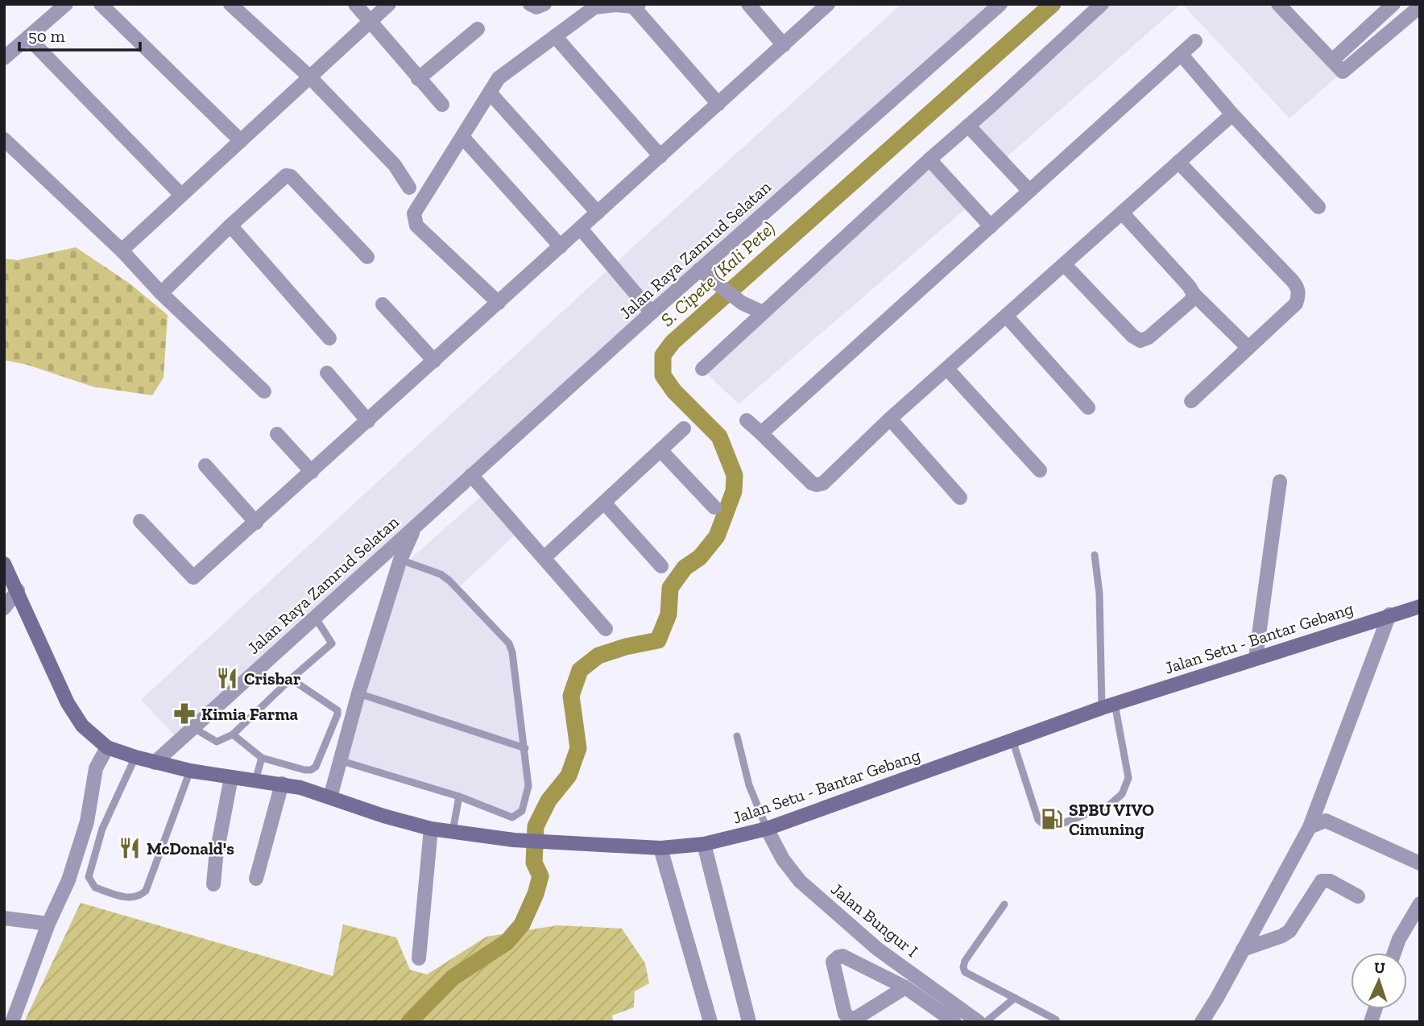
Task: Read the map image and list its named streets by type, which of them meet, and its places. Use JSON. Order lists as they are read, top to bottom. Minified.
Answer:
{"streets":{"main road":["Jalan Setu - Bantar Gebang"],"street":["Jalan Raya Zamrud Selatan","Jalan Bungur I"]},"crossings":[["Jalan Raya Zamrud Selatan","Jalan Setu - Bantar Gebang"],["Jalan Setu - Bantar Gebang","Jalan Bungur I"]],"water":["S. Cipete (Kali Pete)"],"places":{"restaurant":["Crisbar","McDonald's"],"pharmacy":["Kimia Farma"],"fuel station":["SPBU VIVO Cimuning"]},"scale_bar":"50 m","north":"top"}
